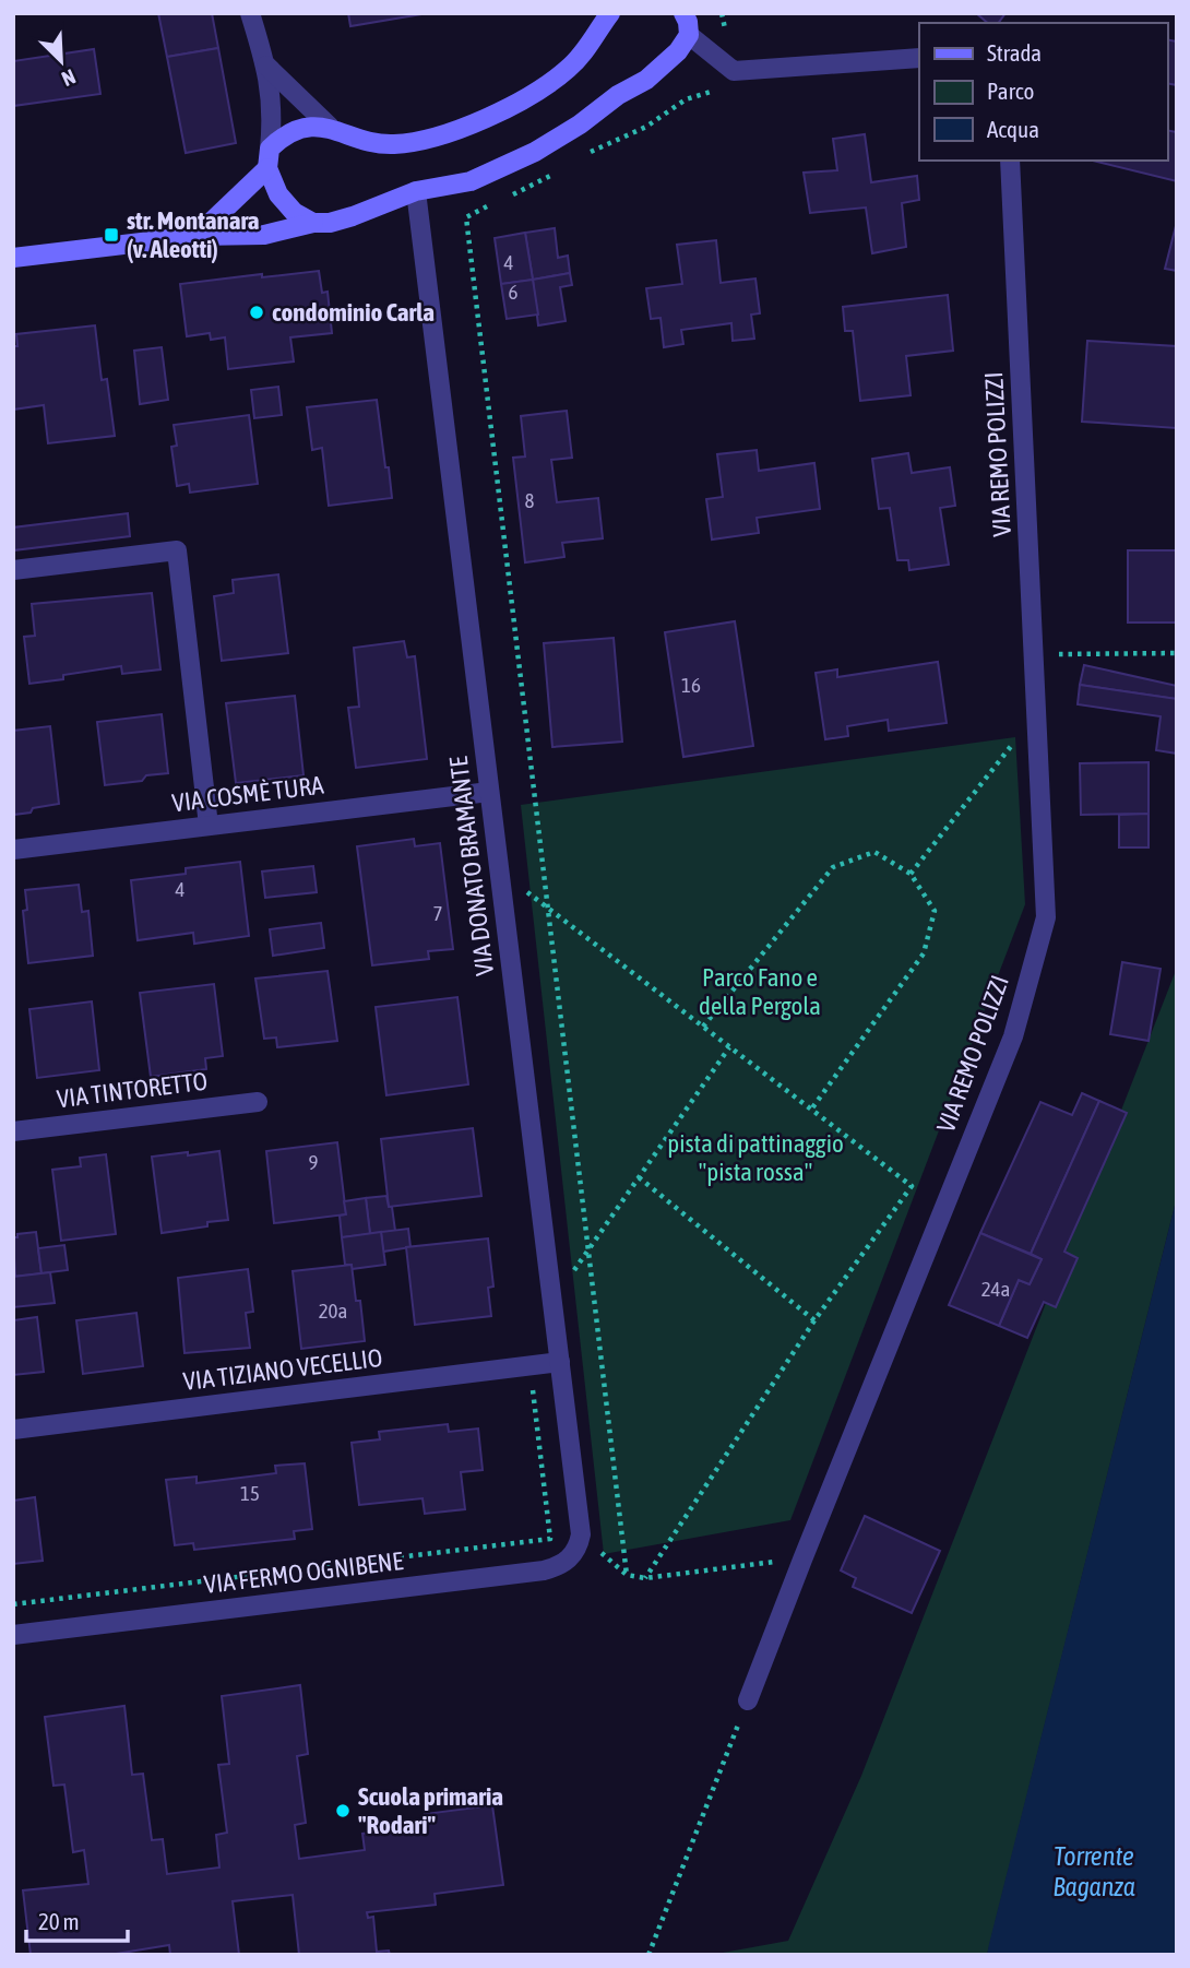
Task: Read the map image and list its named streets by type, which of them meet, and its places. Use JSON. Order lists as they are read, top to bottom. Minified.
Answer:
{"streets":{"street":["VIA REMO POLIZZI","VIA COSMÈ TURA","VIA DONATO BRAMANTE","VIA TINTORETTO","VIA TIZIANO VECELLIO","VIA FERMO OGNIBENE"]},"crossings":[["VIA COSMÈ TURA","VIA DONATO BRAMANTE"],["VIA DONATO BRAMANTE","VIA TIZIANO VECELLIO"],["VIA DONATO BRAMANTE","VIA FERMO OGNIBENE"]],"water":["Torrente Baganza"],"parks":["Parco Fano e della Pergola","pista di pattinaggio \"pista rossa\""],"places":{"transit":["str. Montanara (v. Aleotti)"],"other":["condominio Carla","Scuola primaria \"Rodari\""]},"house_numbers":["4","6","8","16","4","7","9","24a","20a","15"],"legend":["Strada","Parco","Acqua"],"scale_bar":"20 m","north":"bottom right"}
